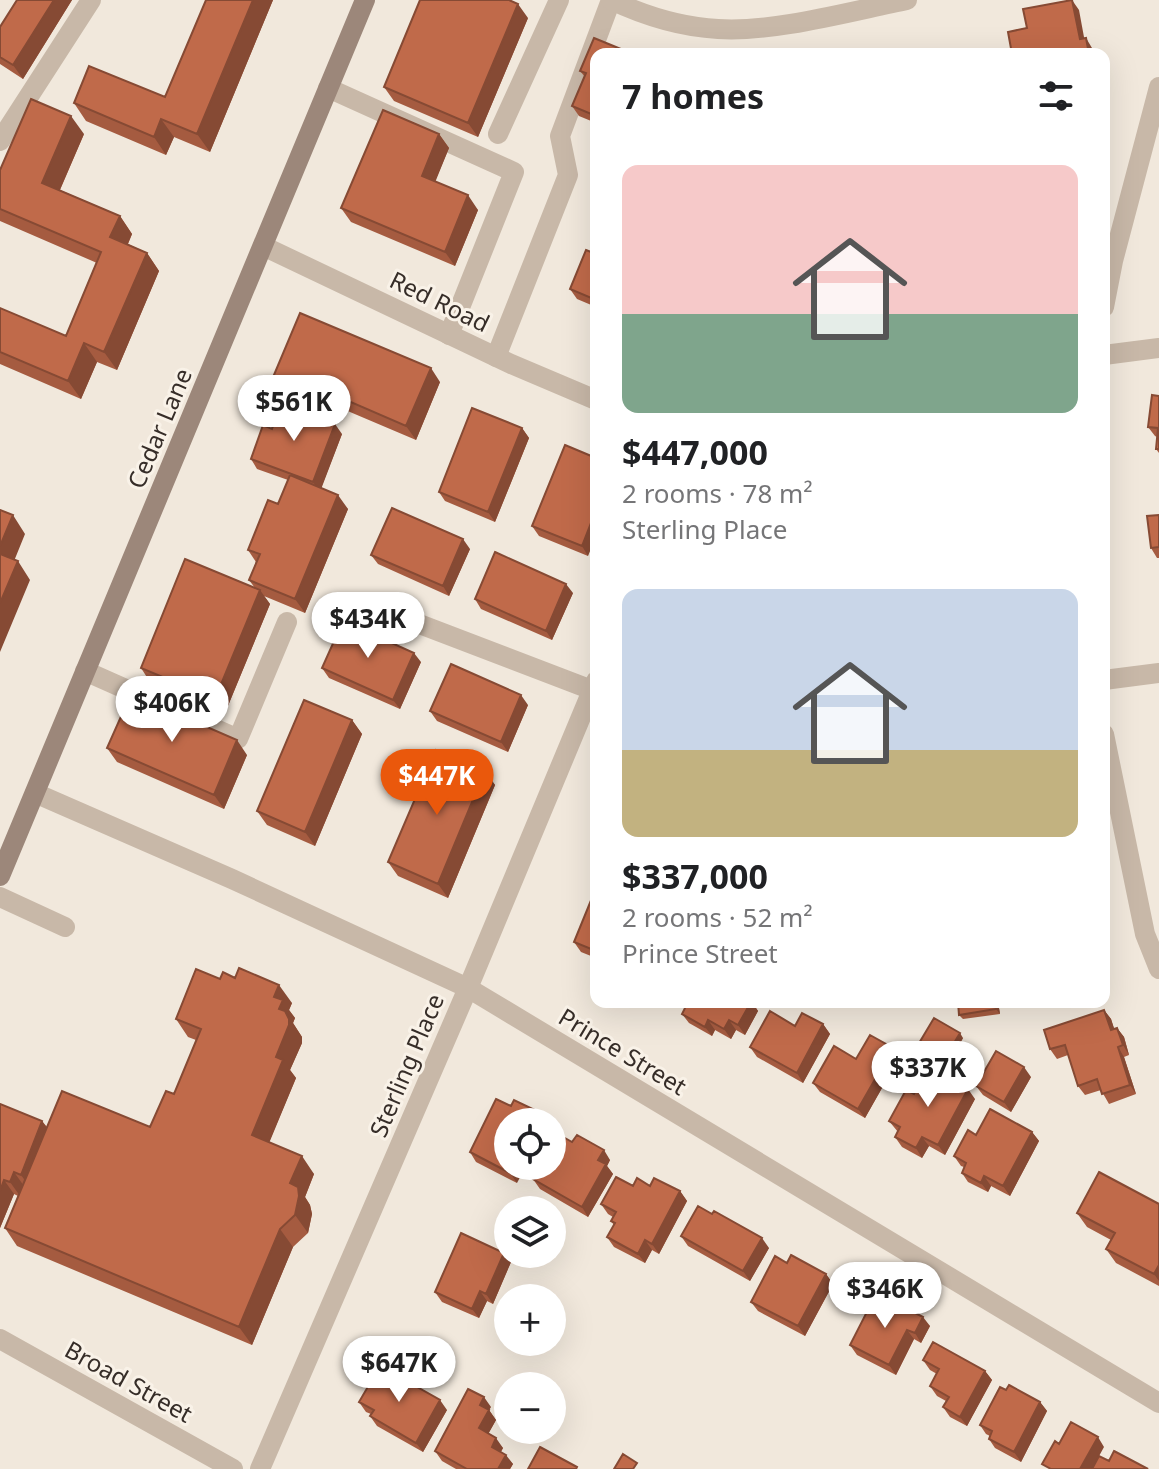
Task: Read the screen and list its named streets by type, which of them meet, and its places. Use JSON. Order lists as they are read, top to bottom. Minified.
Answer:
{"streets":{"main road":["Cedar Lane"],"street":["Red Road","Prince Street","Sterling Place","Broad Street"]},"crossings":[["Red Road","Cedar Lane"],["Cedar Lane","Prince Street"],["Prince Street","Sterling Place"]],"page":{"heading":"7 homes","list":[{"name":"$447,000","note":"2 rooms · 78 m² · Sterling Place"},{"name":"$337,000","note":"2 rooms · 52 m² · Prince Street"}],"price":["$561K","$434K","$406K","$447K","$337K","$346K","$647K"],"map_buttons":["+","−"]}}
